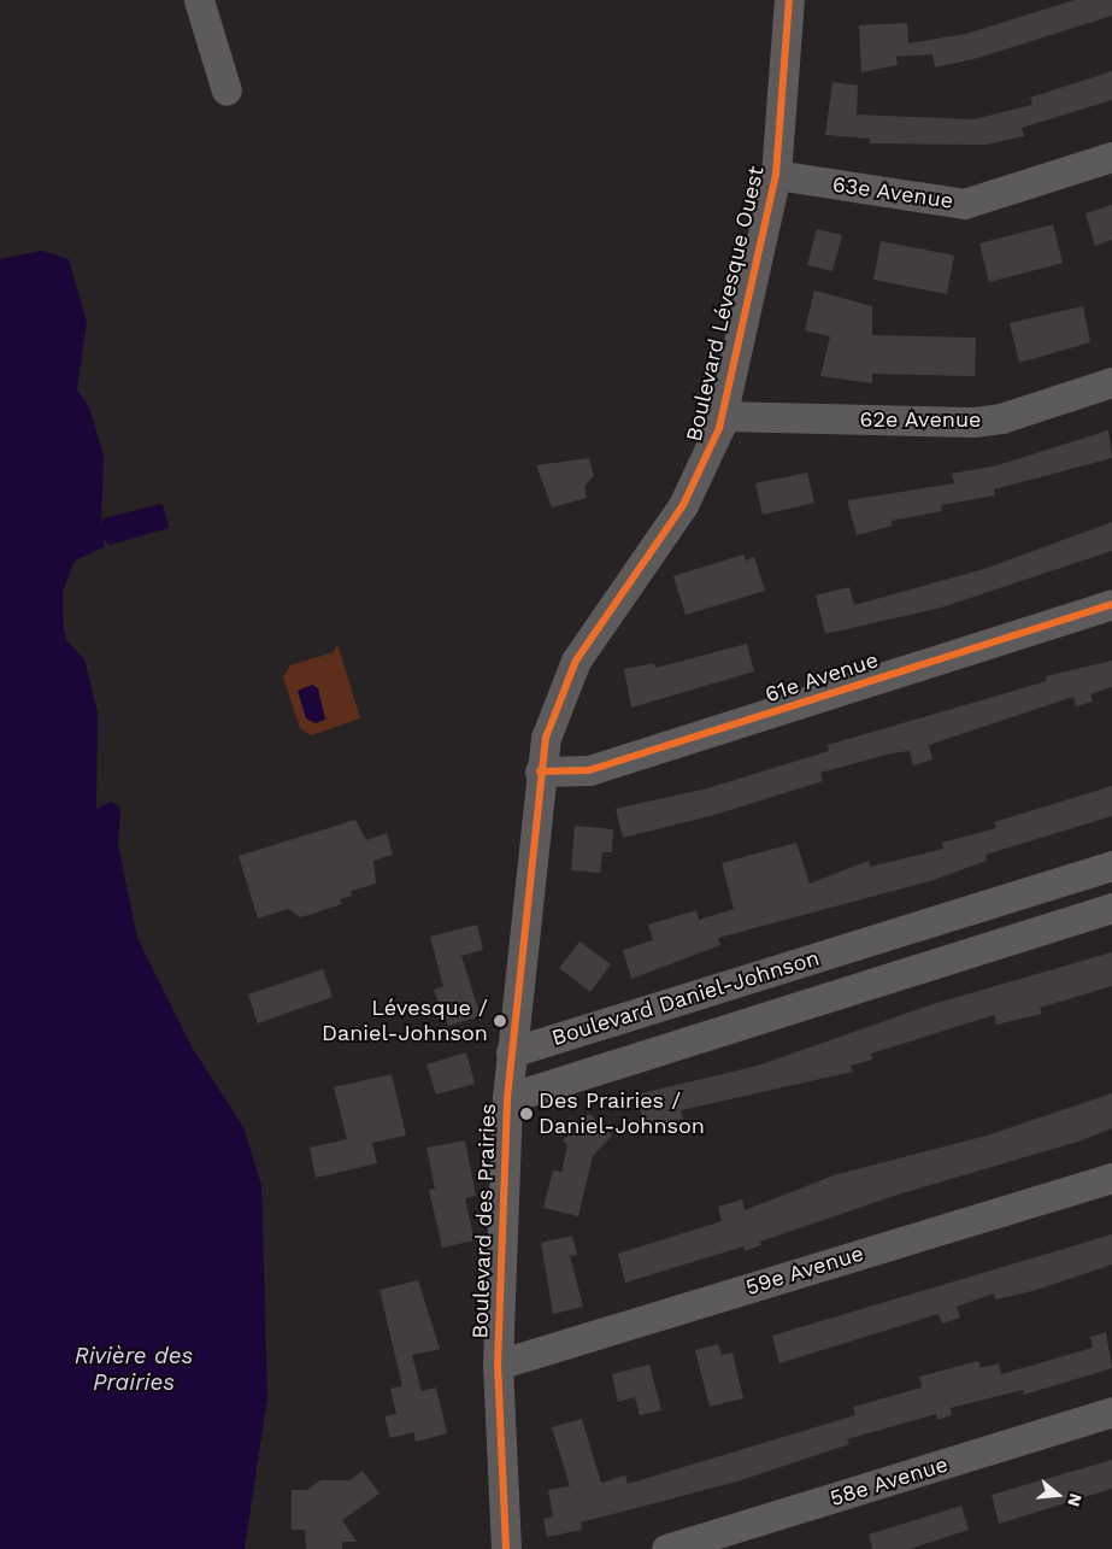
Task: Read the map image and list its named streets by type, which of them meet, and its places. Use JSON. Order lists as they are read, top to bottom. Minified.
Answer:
{"streets":{"street":["63e Avenue","Boulevard Lévesque Ouest","62e Avenue","61e Avenue","Boulevard Daniel-Johnson","Boulevard des Prairies","59e Avenue","58e Avenue"]},"crossings":[["63e Avenue","Boulevard Lévesque Ouest"],["Boulevard Lévesque Ouest","62e Avenue"],["Boulevard Lévesque Ouest","61e Avenue"],["Boulevard Lévesque Ouest","Boulevard des Prairies"],["Boulevard Daniel-Johnson","Boulevard des Prairies"],["Boulevard des Prairies","59e Avenue"]],"water":["Rivière des Prairies"],"places":["Lévesque / Daniel-Johnson","Des Prairies / Daniel-Johnson"],"north":"right"}
